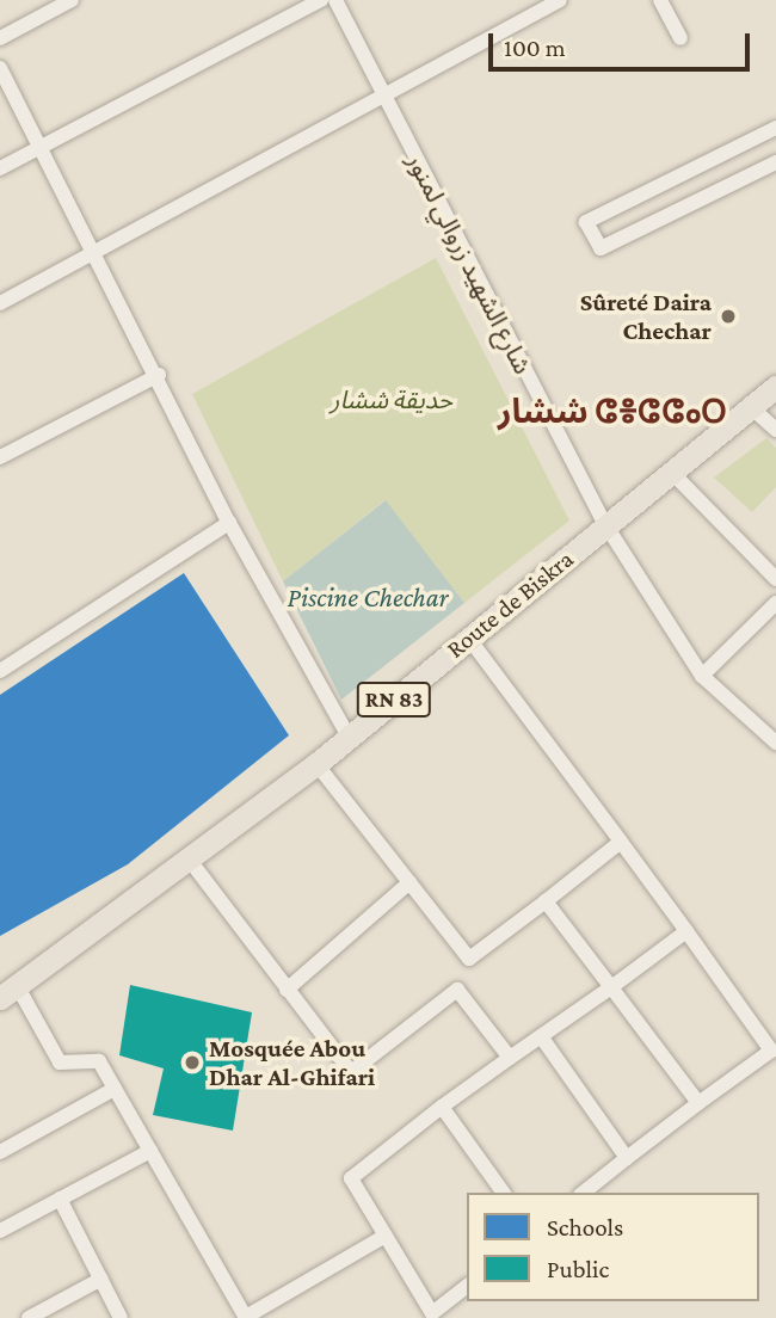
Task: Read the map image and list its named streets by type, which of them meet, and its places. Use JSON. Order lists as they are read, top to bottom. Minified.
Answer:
{"streets":{"main road":["Route de Biskra","RN 83"],"street":["شارع الشهيد زروالي لمنور"]},"crossings":[["شارع الشهيد زروالي لمنور","Route de Biskra"]],"districts":["ششار ⵛⴻⵛⵛⴰⵔ"],"water":["Piscine Chechar"],"parks":["حديقة ششار"],"places":["Sûreté Daira Chechar","Mosquée Abou Dhar Al-Ghifari"],"legend":["Schools","Public"],"scale_bar":"100 m"}
